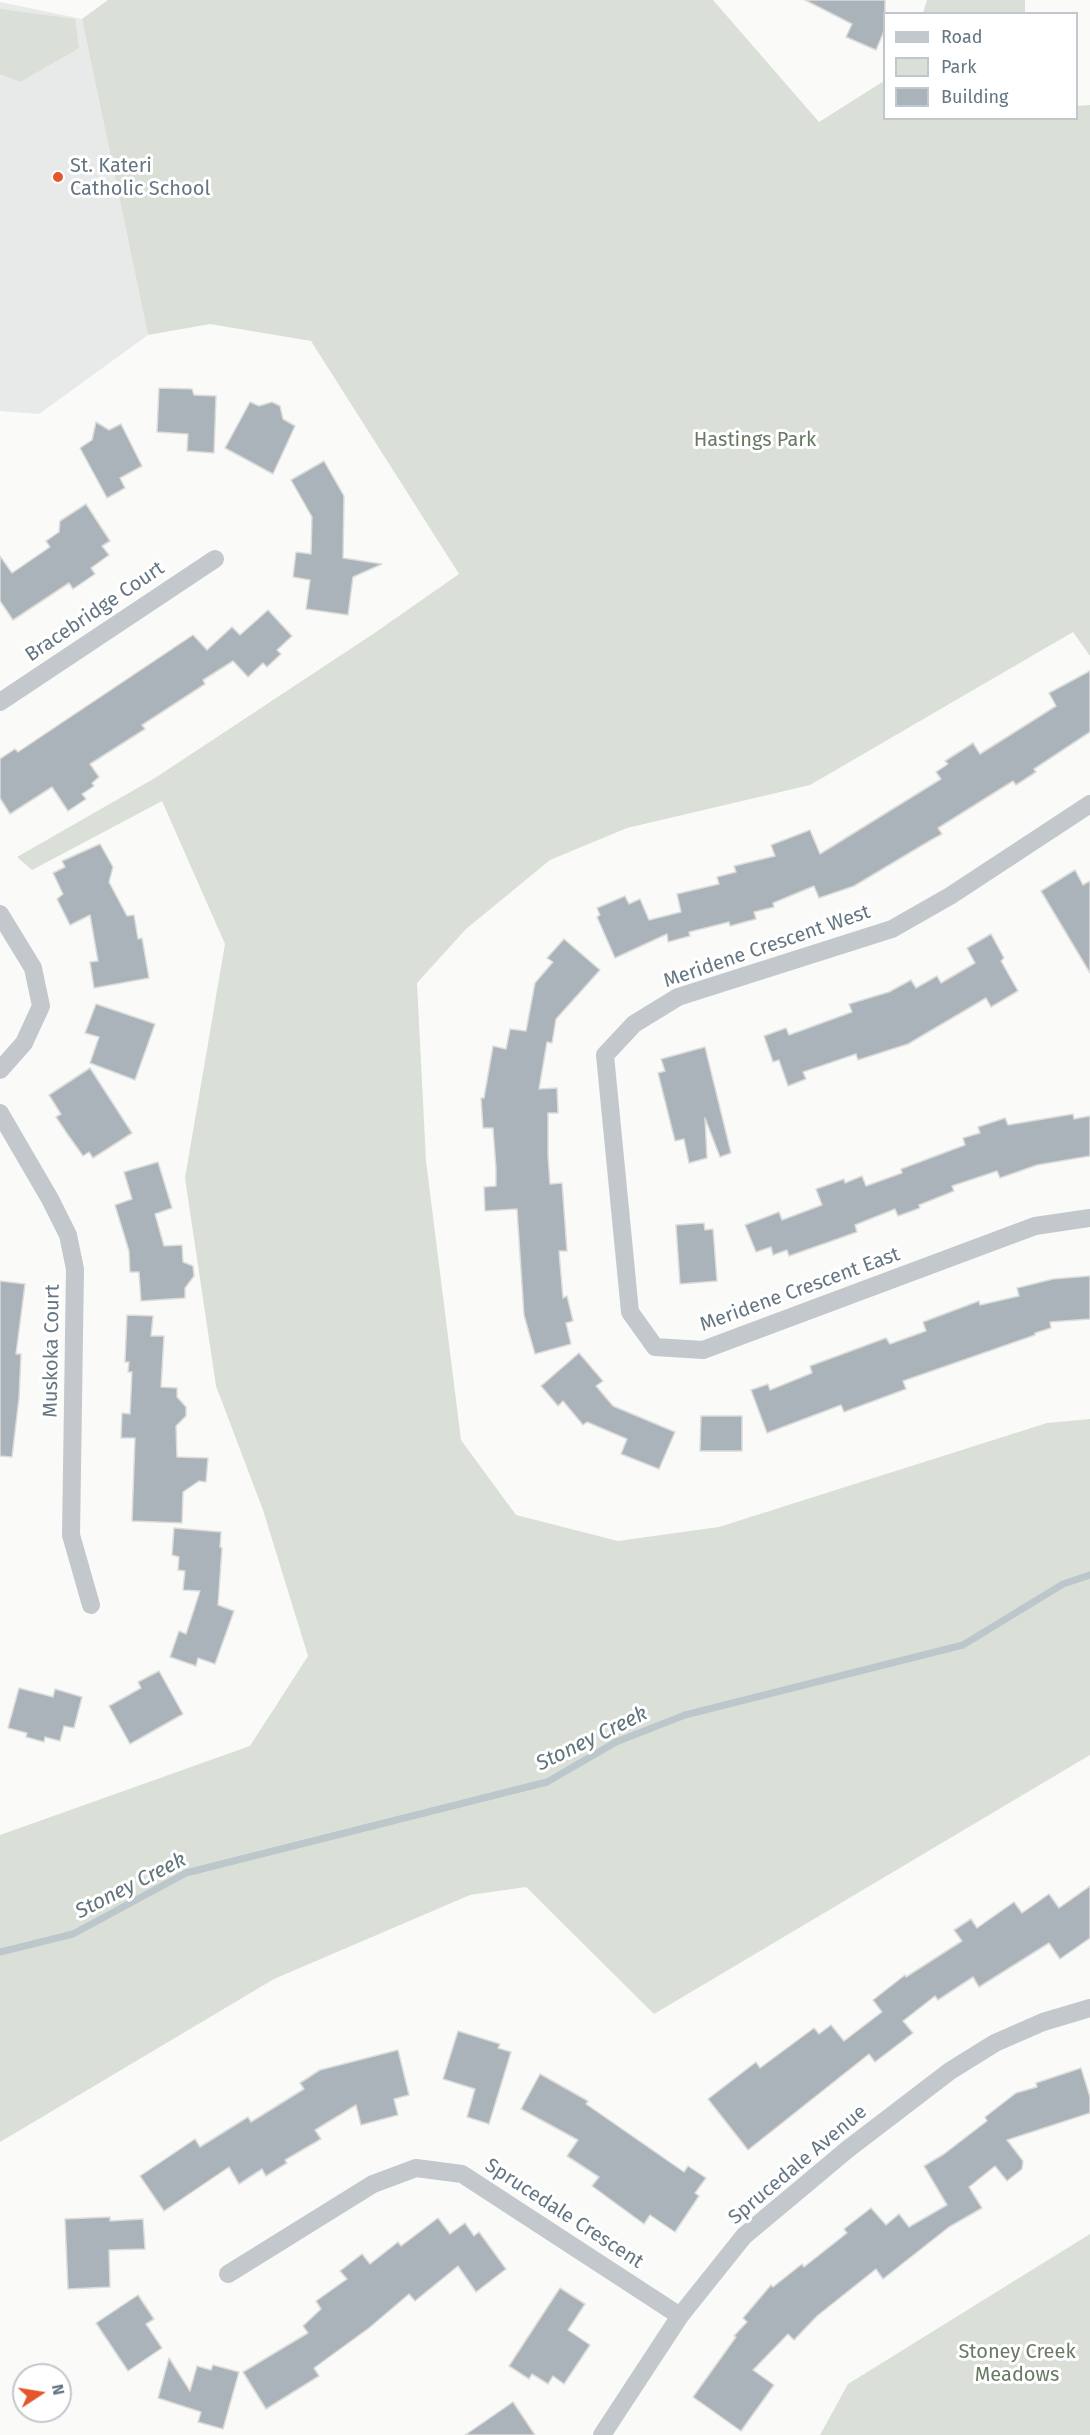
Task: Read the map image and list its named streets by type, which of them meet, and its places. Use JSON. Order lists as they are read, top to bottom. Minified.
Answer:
{"streets":{"street":["Bracebridge Court","Meridene Crescent West","Meridene Crescent East","Muskoka Court","Sprucedale Avenue","Sprucedale Crescent"]},"crossings":[["Meridene Crescent West","Meridene Crescent East"],["Sprucedale Avenue","Sprucedale Crescent"]],"water":["Stoney Creek"],"parks":["Hastings Park","Stoney Creek Meadows"],"places":["St. Kateri Catholic School"],"legend":["Road","Park","Building"],"north":"right"}
